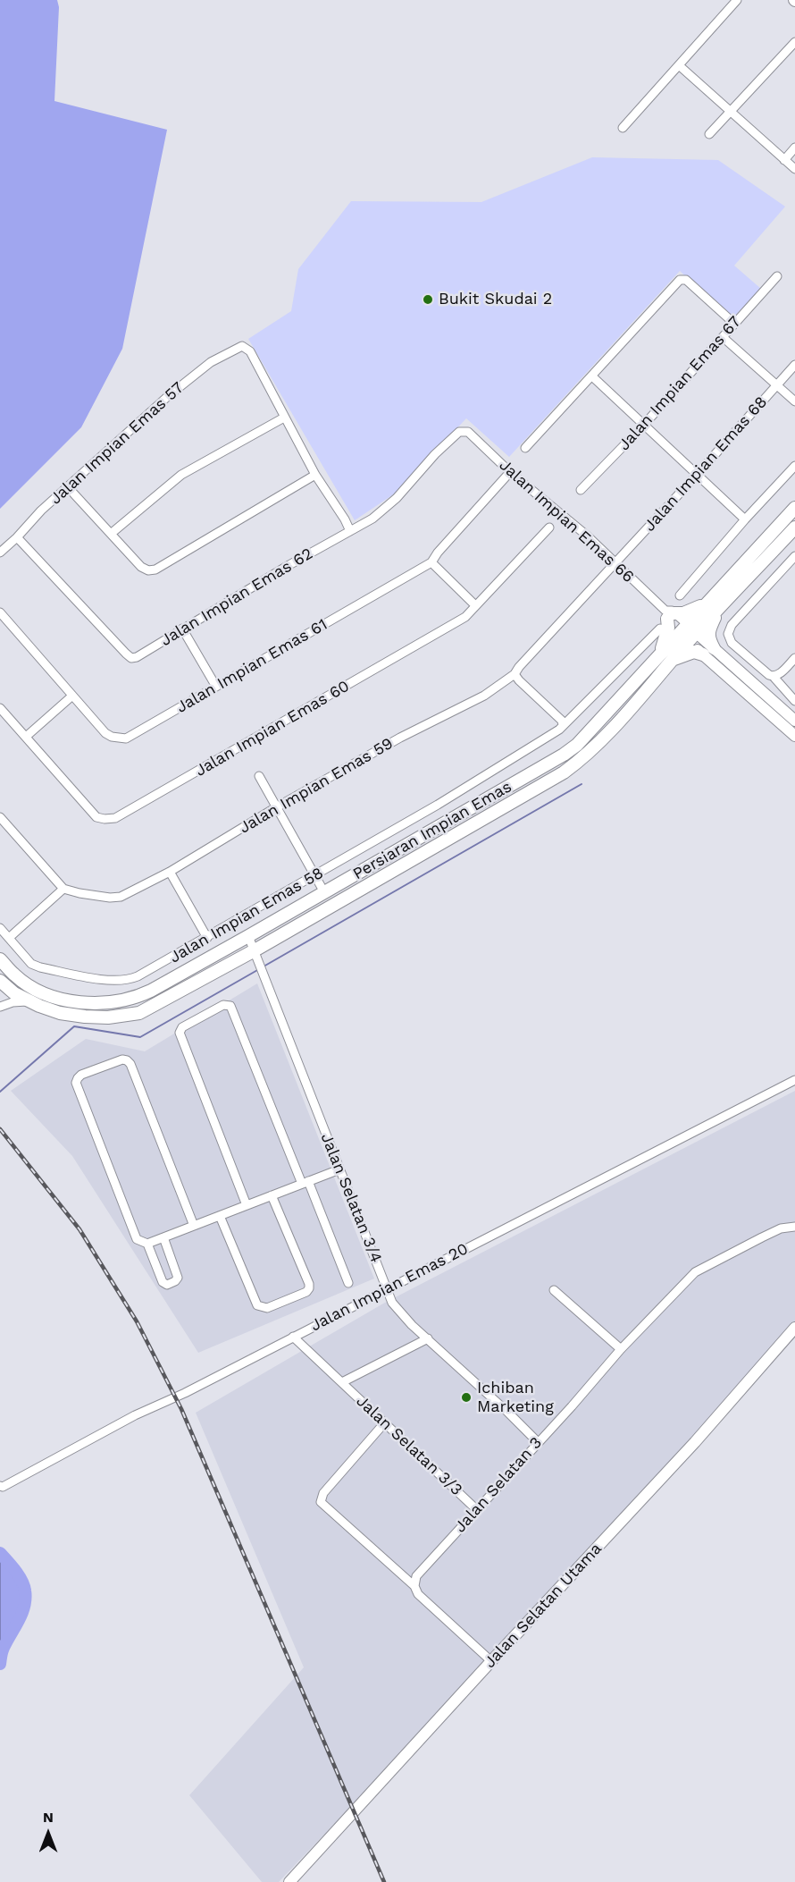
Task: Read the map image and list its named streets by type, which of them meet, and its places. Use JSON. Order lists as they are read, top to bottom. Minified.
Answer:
{"streets":{"main road":["Persiaran Impian Emas"],"street":["Jalan Impian Emas 67","Jalan Impian Emas 57","Jalan Impian Emas 68","Jalan Impian Emas 66","Jalan Impian Emas 62","Jalan Impian Emas 61","Jalan Impian Emas 60","Jalan Impian Emas 59","Jalan Impian Emas 58","Jalan Selatan 3/4","Jalan Impian Emas 20","Jalan Selatan 3/3","Jalan Selatan 3","Jalan Selatan Utama"]},"crossings":[["Jalan Impian Emas 57","Jalan Impian Emas 62"],["Jalan Impian Emas 68","Jalan Impian Emas 66"],["Jalan Impian Emas 68","Jalan Impian Emas 59"],["Jalan Impian Emas 66","Jalan Impian Emas 62"],["Jalan Impian Emas 66","Jalan Impian Emas 61"],["Jalan Impian Emas 66","Jalan Impian Emas 59"],["Jalan Impian Emas 66","Persiaran Impian Emas"],["Jalan Impian Emas 66","Jalan Impian Emas 58"],["Persiaran Impian Emas","Jalan Selatan 3/4"],["Jalan Selatan 3/4","Jalan Impian Emas 20"],["Jalan Selatan 3/4","Jalan Selatan 3/3"],["Jalan Selatan 3/4","Jalan Selatan 3"],["Jalan Impian Emas 20","Jalan Selatan 3/3"],["Jalan Selatan 3/3","Jalan Selatan 3"]],"places":["Bukit Skudai 2","Ichiban Marketing"],"north":"top"}
